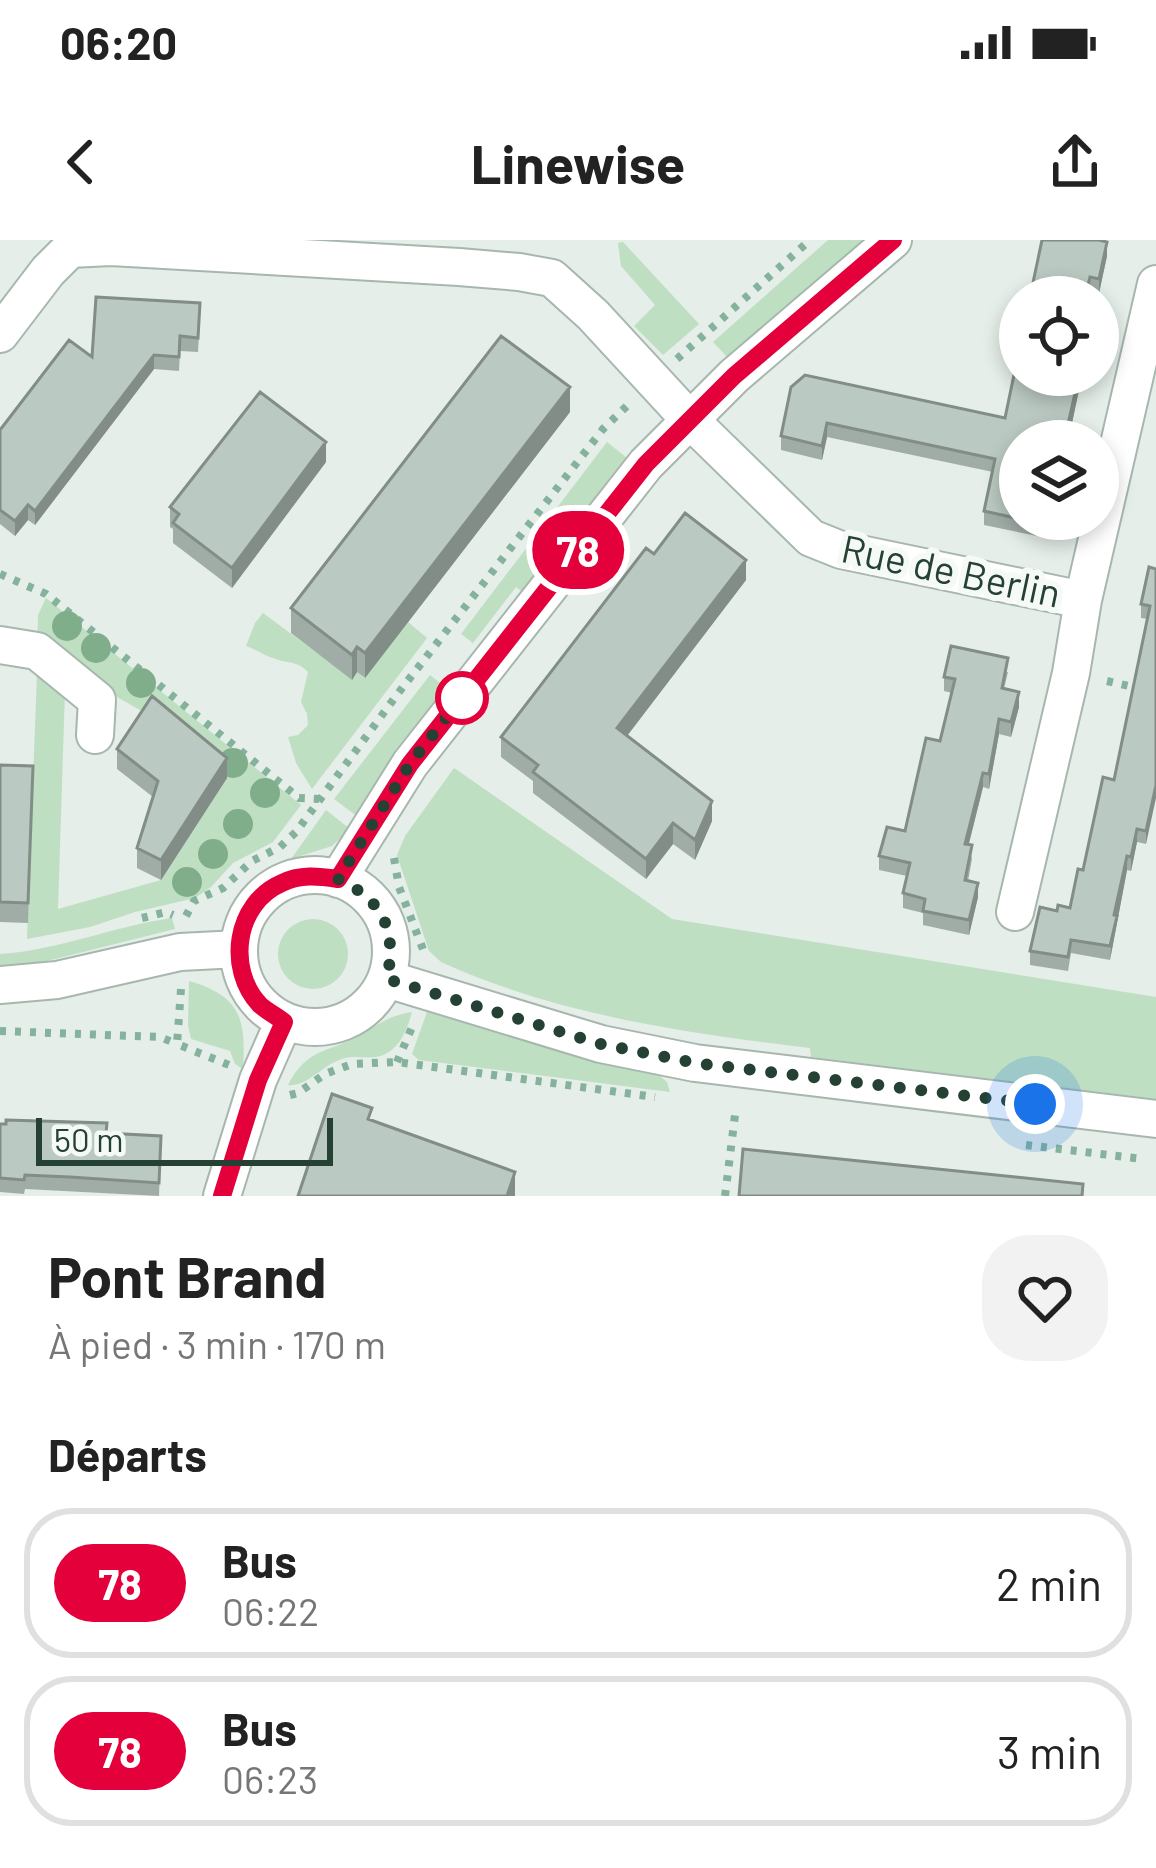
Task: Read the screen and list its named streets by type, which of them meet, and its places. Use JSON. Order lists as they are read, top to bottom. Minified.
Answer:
{"streets":{"street":["Rue de Berlin"]},"lines":["bus line 78"],"scale_bar":"50 m","page":{"status":"06:20","header":"Linewise","on_map":"78","scale":"50 m","heading":[["Pont Brand","À pied · 3 min · 170 m"],"Départs"],"list":[{"mark":"78","name":"Bus","note":"06:22","value":"2 min"},{"mark":"78","name":"Bus","note":"06:23","value":"3 min"}]}}
